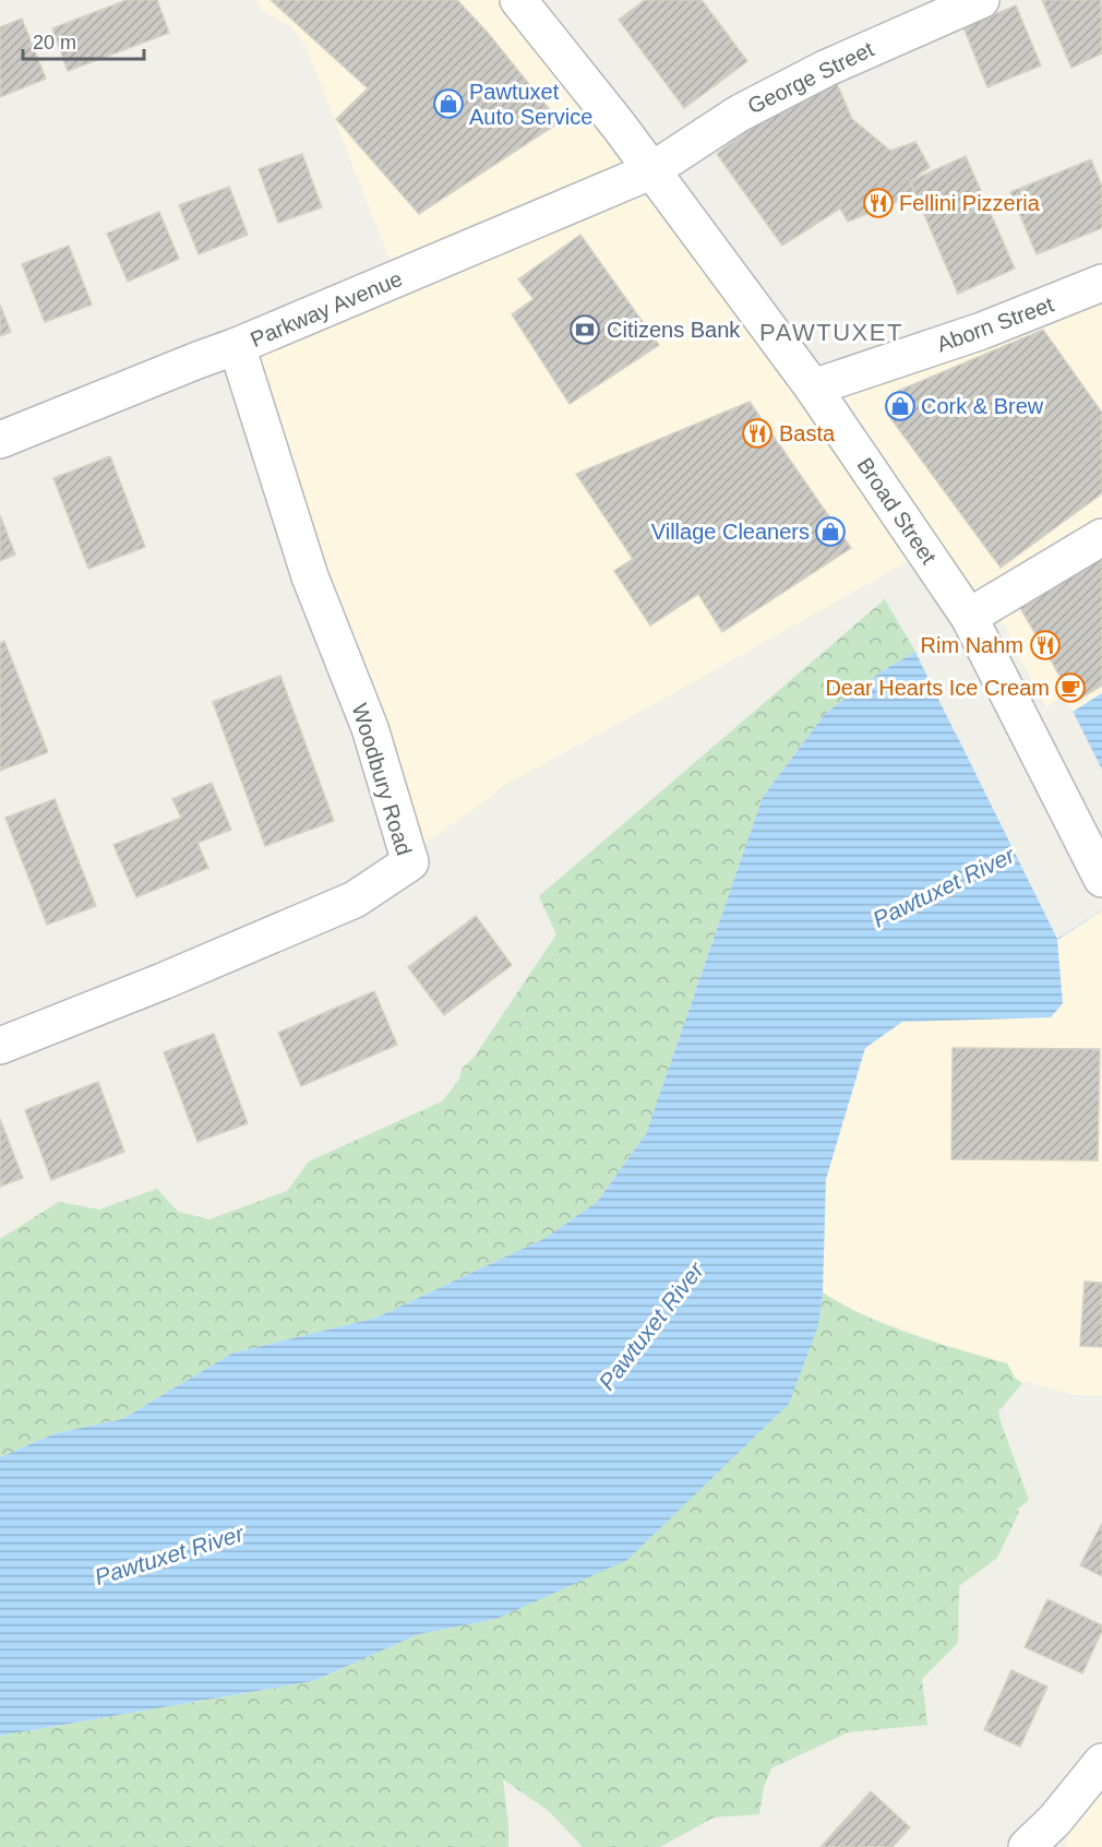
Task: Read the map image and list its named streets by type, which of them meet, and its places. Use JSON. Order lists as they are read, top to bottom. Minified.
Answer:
{"streets":{"street":["George Street","Parkway Avenue","Aborn Street","Broad Street","Woodbury Road"]},"crossings":[["George Street","Parkway Avenue"],["George Street","Broad Street"],["Parkway Avenue","Broad Street"],["Parkway Avenue","Woodbury Road"],["Aborn Street","Broad Street"]],"districts":["PAWTUXET"],"water":["Pawtuxet River"],"places":{"shop":["Pawtuxet Auto Service","Cork & Brew","Village Cleaners"],"restaurant":["Fellini Pizzeria","Basta","Rim Nahm"],"bank":["Citizens Bank"],"cafe":["Dear Hearts Ice Cream"]},"scale_bar":"20 m"}
